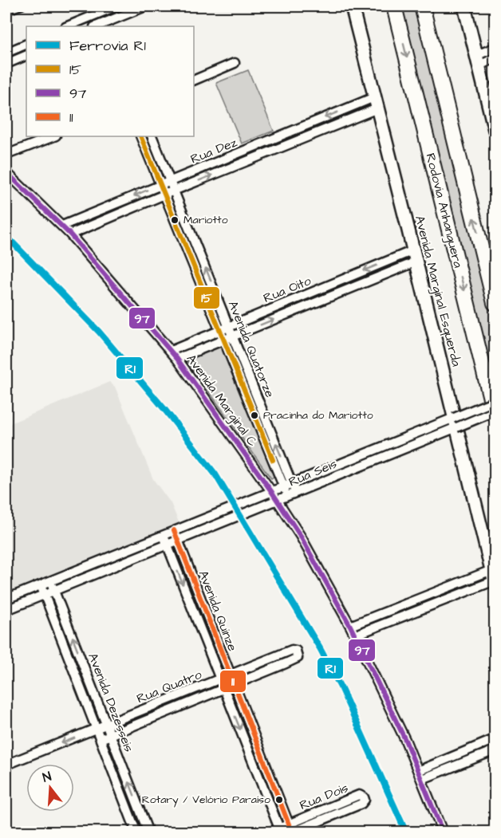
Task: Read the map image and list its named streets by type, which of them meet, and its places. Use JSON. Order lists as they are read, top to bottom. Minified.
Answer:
{"streets":{"highway":["Rodovia Anhanguera"],"main road":["Avenida Marginal Esquerda"],"street":["Rua Dez","Rua Oito","Avenida Quatorze","Avenida Marginal C","Rua Seis","Avenida Quinze","Rua Quatro","Avenida Dezesseis","Rua Dois"]},"crossings":[["Rua Dez","Avenida Marginal Esquerda"],["Rua Dez","Avenida Quatorze"],["Rua Dez","Avenida Marginal C"],["Rodovia Anhanguera","Rua Seis"],["Rua Oito","Avenida Marginal Esquerda"],["Rua Oito","Avenida Quatorze"],["Rua Oito","Avenida Marginal C"],["Avenida Marginal Esquerda","Rua Seis"],["Avenida Quatorze","Rua Seis"],["Avenida Marginal C","Rua Seis"],["Rua Seis","Avenida Quinze"],["Rua Seis","Avenida Dezesseis"],["Avenida Quinze","Rua Quatro"],["Avenida Quinze","Rua Dois"],["Rua Quatro","Avenida Dezesseis"]],"places":["Mariotto","Pracinha do Mariotto","Rotary / Velório Paraíso"],"lines":["transit line 15","transit line 97","rail line R1","transit line 11"],"legend":["Ferrovia R1","15","97","11"],"north":"top"}
